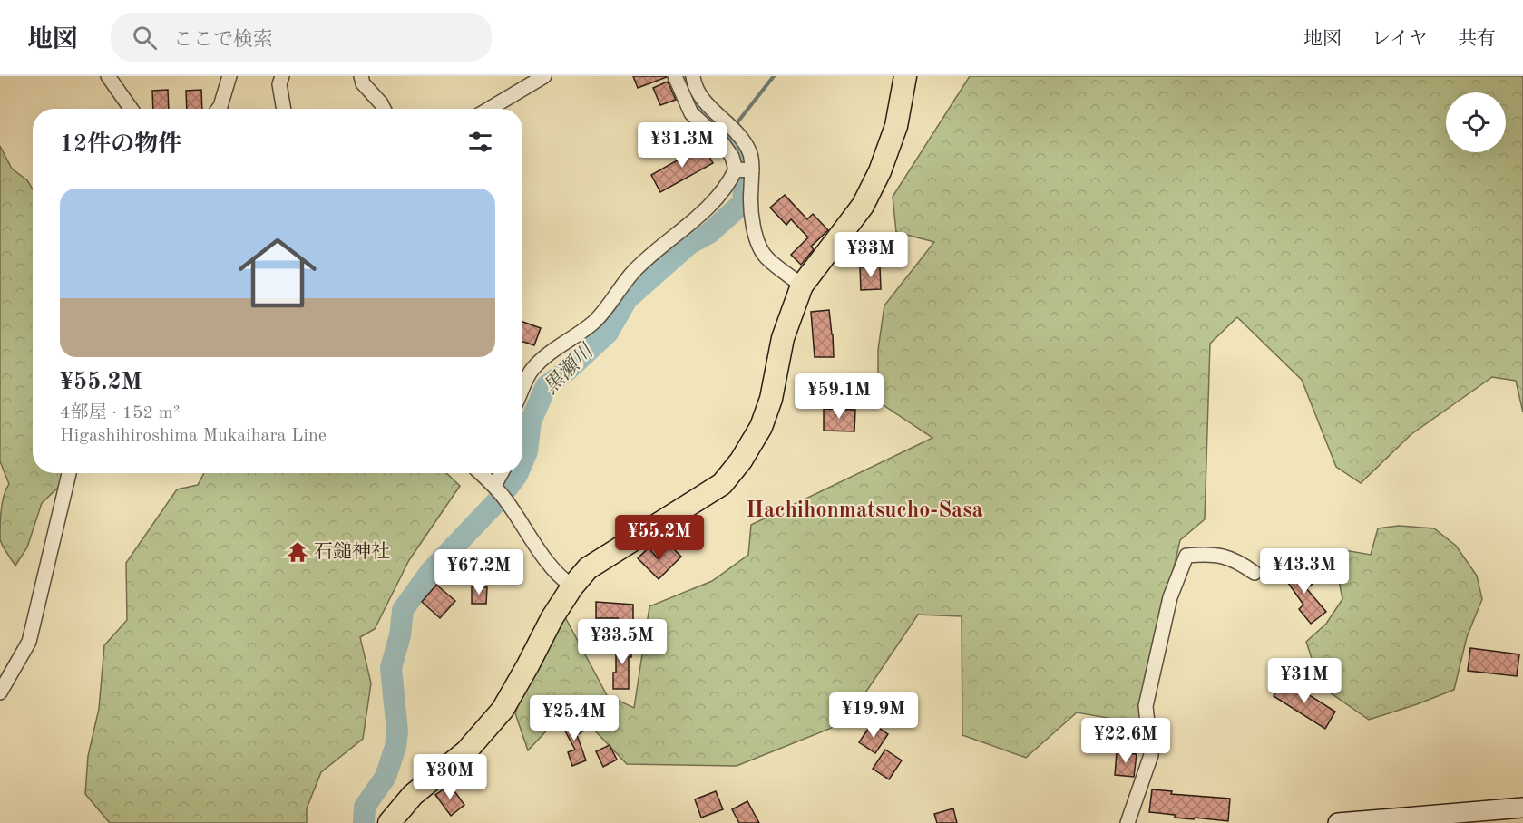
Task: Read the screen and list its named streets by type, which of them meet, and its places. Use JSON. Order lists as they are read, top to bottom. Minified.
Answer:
{"districts":["Hachihonmatsucho-Sasa"],"water":["黒瀬川"],"places":{"temple":["石鎚神社"]},"page":{"header":"地図","search":"ここで検索","nav":["地図","レイヤ","共有"],"heading":"12件の物件","price":["¥31.3M","¥33M","¥59.1M","¥55.2M","¥43.3M","¥67.2M","¥33.5M","¥31M","¥19.9M","¥25.4M","¥22.6M","¥30M"],"list":[{"name":"¥55.2M","note":"4部屋 · 152 m² · Higashihiroshima Mukaihara Line"}]}}
